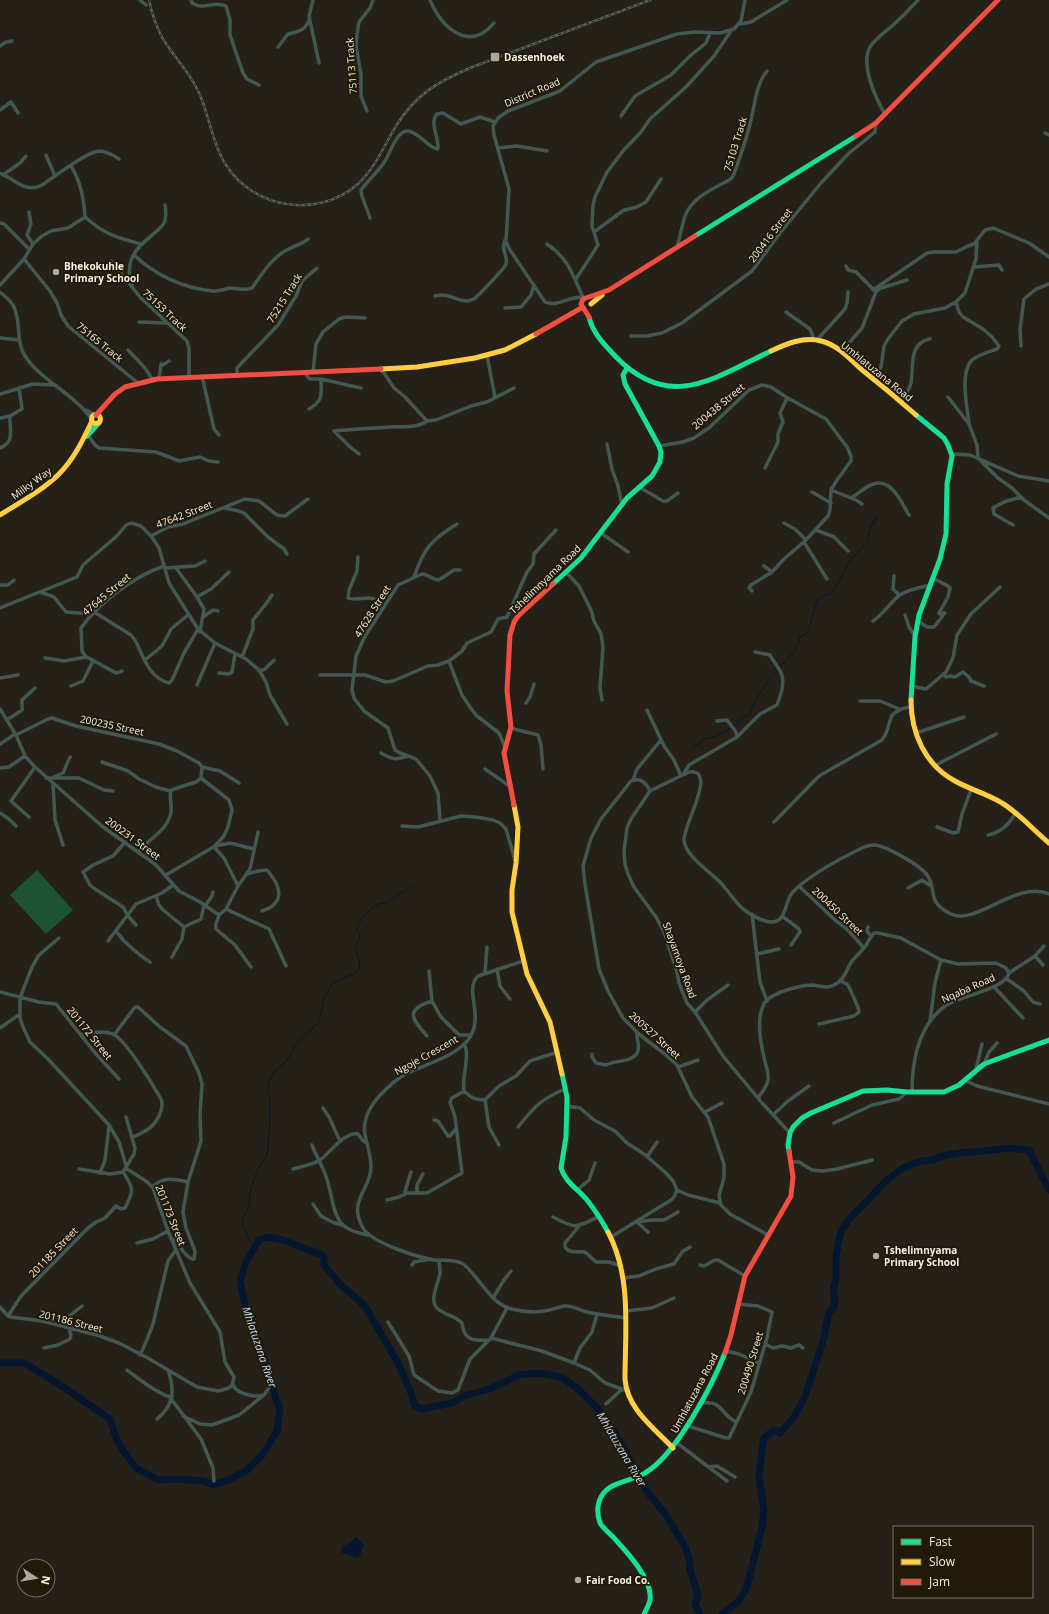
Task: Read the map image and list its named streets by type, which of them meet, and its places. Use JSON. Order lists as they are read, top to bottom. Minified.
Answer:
{"streets":{"street":["75113 Track","District Road","75103 Track","200416 Street","75215 Track","75153 Track","75165 Track","Umhlatuzana Road","200438 Street","Milky Way","47642 Street","Tshelimnyama Road","47645 Street","47628 Street","200235 Street","200231 Street","200450 Street","Shayamoya Road","Nqaba Road","201172 Street","200527 Street","Ngoje Crescent","201173 Street","201185 Street","201186 Street","200490 Street"]},"crossings":[["75103 Track","Milky Way"],["200416 Street","Milky Way"],["75215 Track","Milky Way"],["75153 Track","Milky Way"],["75165 Track","Milky Way"],["Umhlatuzana Road","Shayamoya Road"],["Umhlatuzana Road","200490 Street"],["200438 Street","Tshelimnyama Road"],["Tshelimnyama Road","Ngoje Crescent"],["200235 Street","200231 Street"],["201173 Street","201186 Street"],["201185 Street","201186 Street"]],"water":["Mhlatuzana River"],"places":{"transit":["Dassenhoek"],"other":["Bhekokuhle Primary School","Tshelimnyama Primary School","Fair Food Co."]},"legend":["Fast","Slow","Jam"],"north":"right"}
